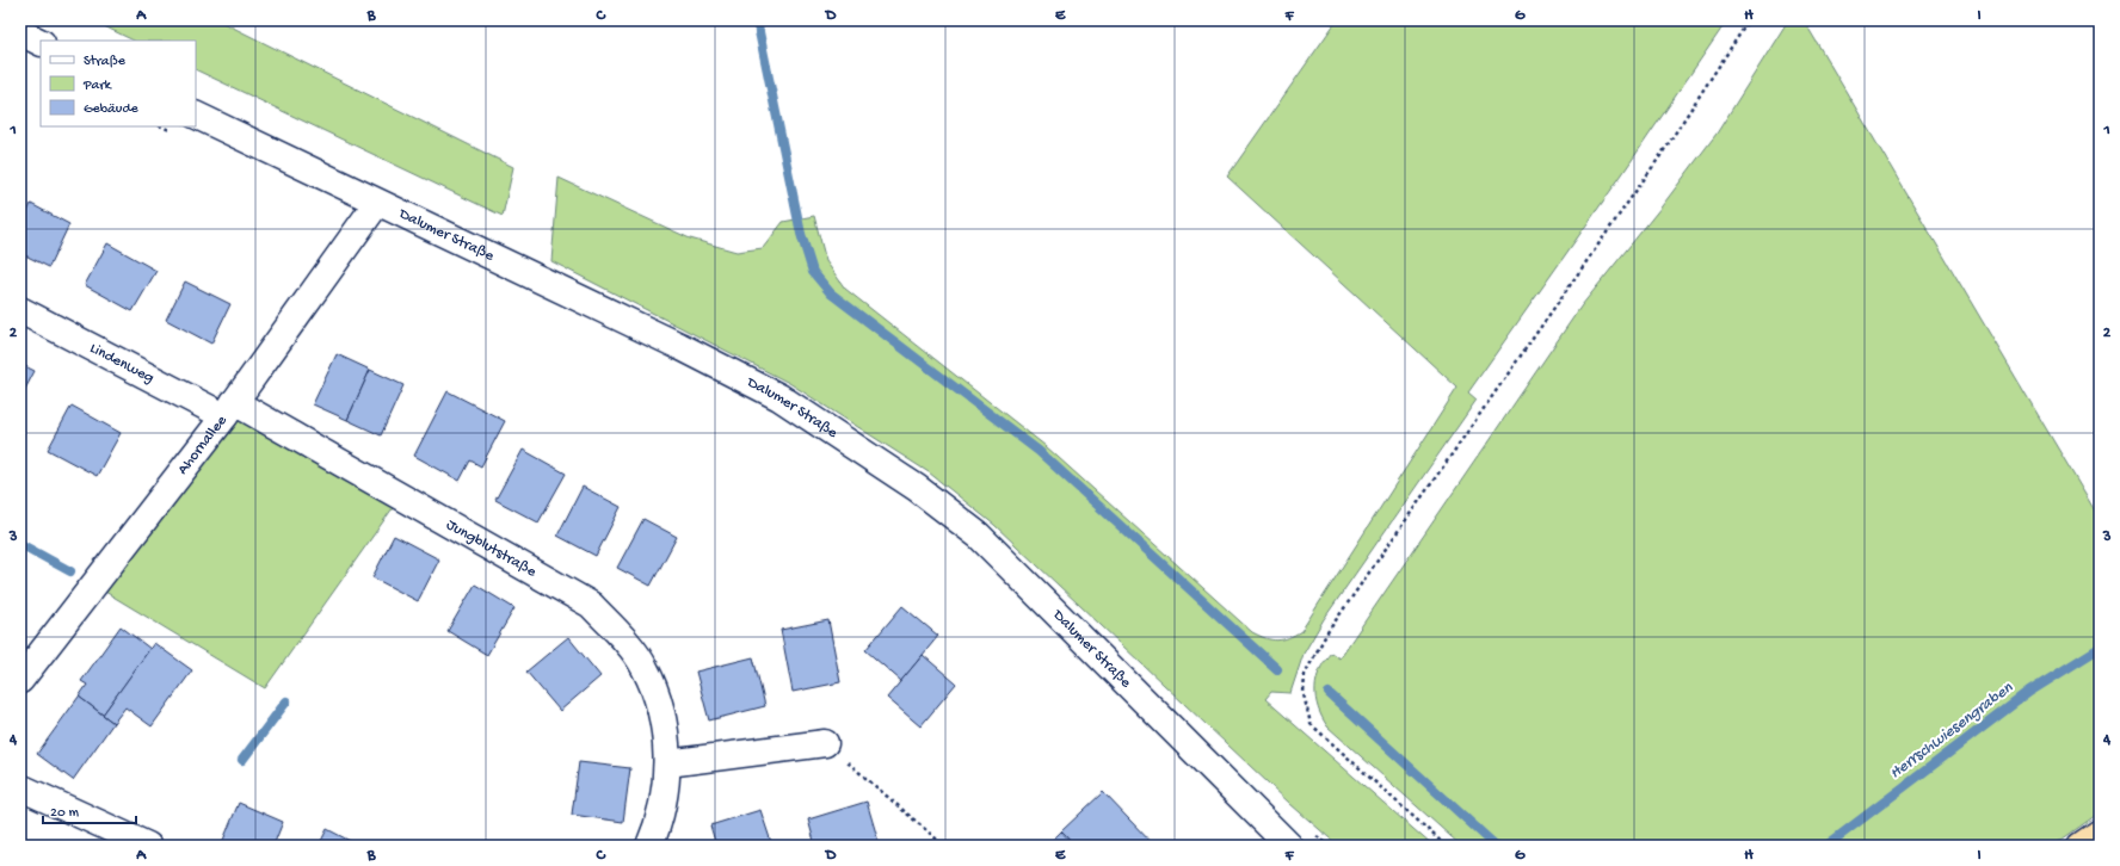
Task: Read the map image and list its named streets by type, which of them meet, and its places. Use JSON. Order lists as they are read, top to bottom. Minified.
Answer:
{"streets":{"street":["Dalumer Straße","Lindenweg","Ahornallee","Jungblutstraße"]},"crossings":[["Dalumer Straße","Ahornallee"],["Lindenweg","Ahornallee"],["Lindenweg","Jungblutstraße"],["Ahornallee","Jungblutstraße"]],"water":["Herrschwiesengraben"],"legend":["Straße","Park","Gebäude"],"scale_bar":"20 m","grid":{"columns":["A","B","C","D","E","F","G","H","I"],"rows":["1","2","3","4"]}}
